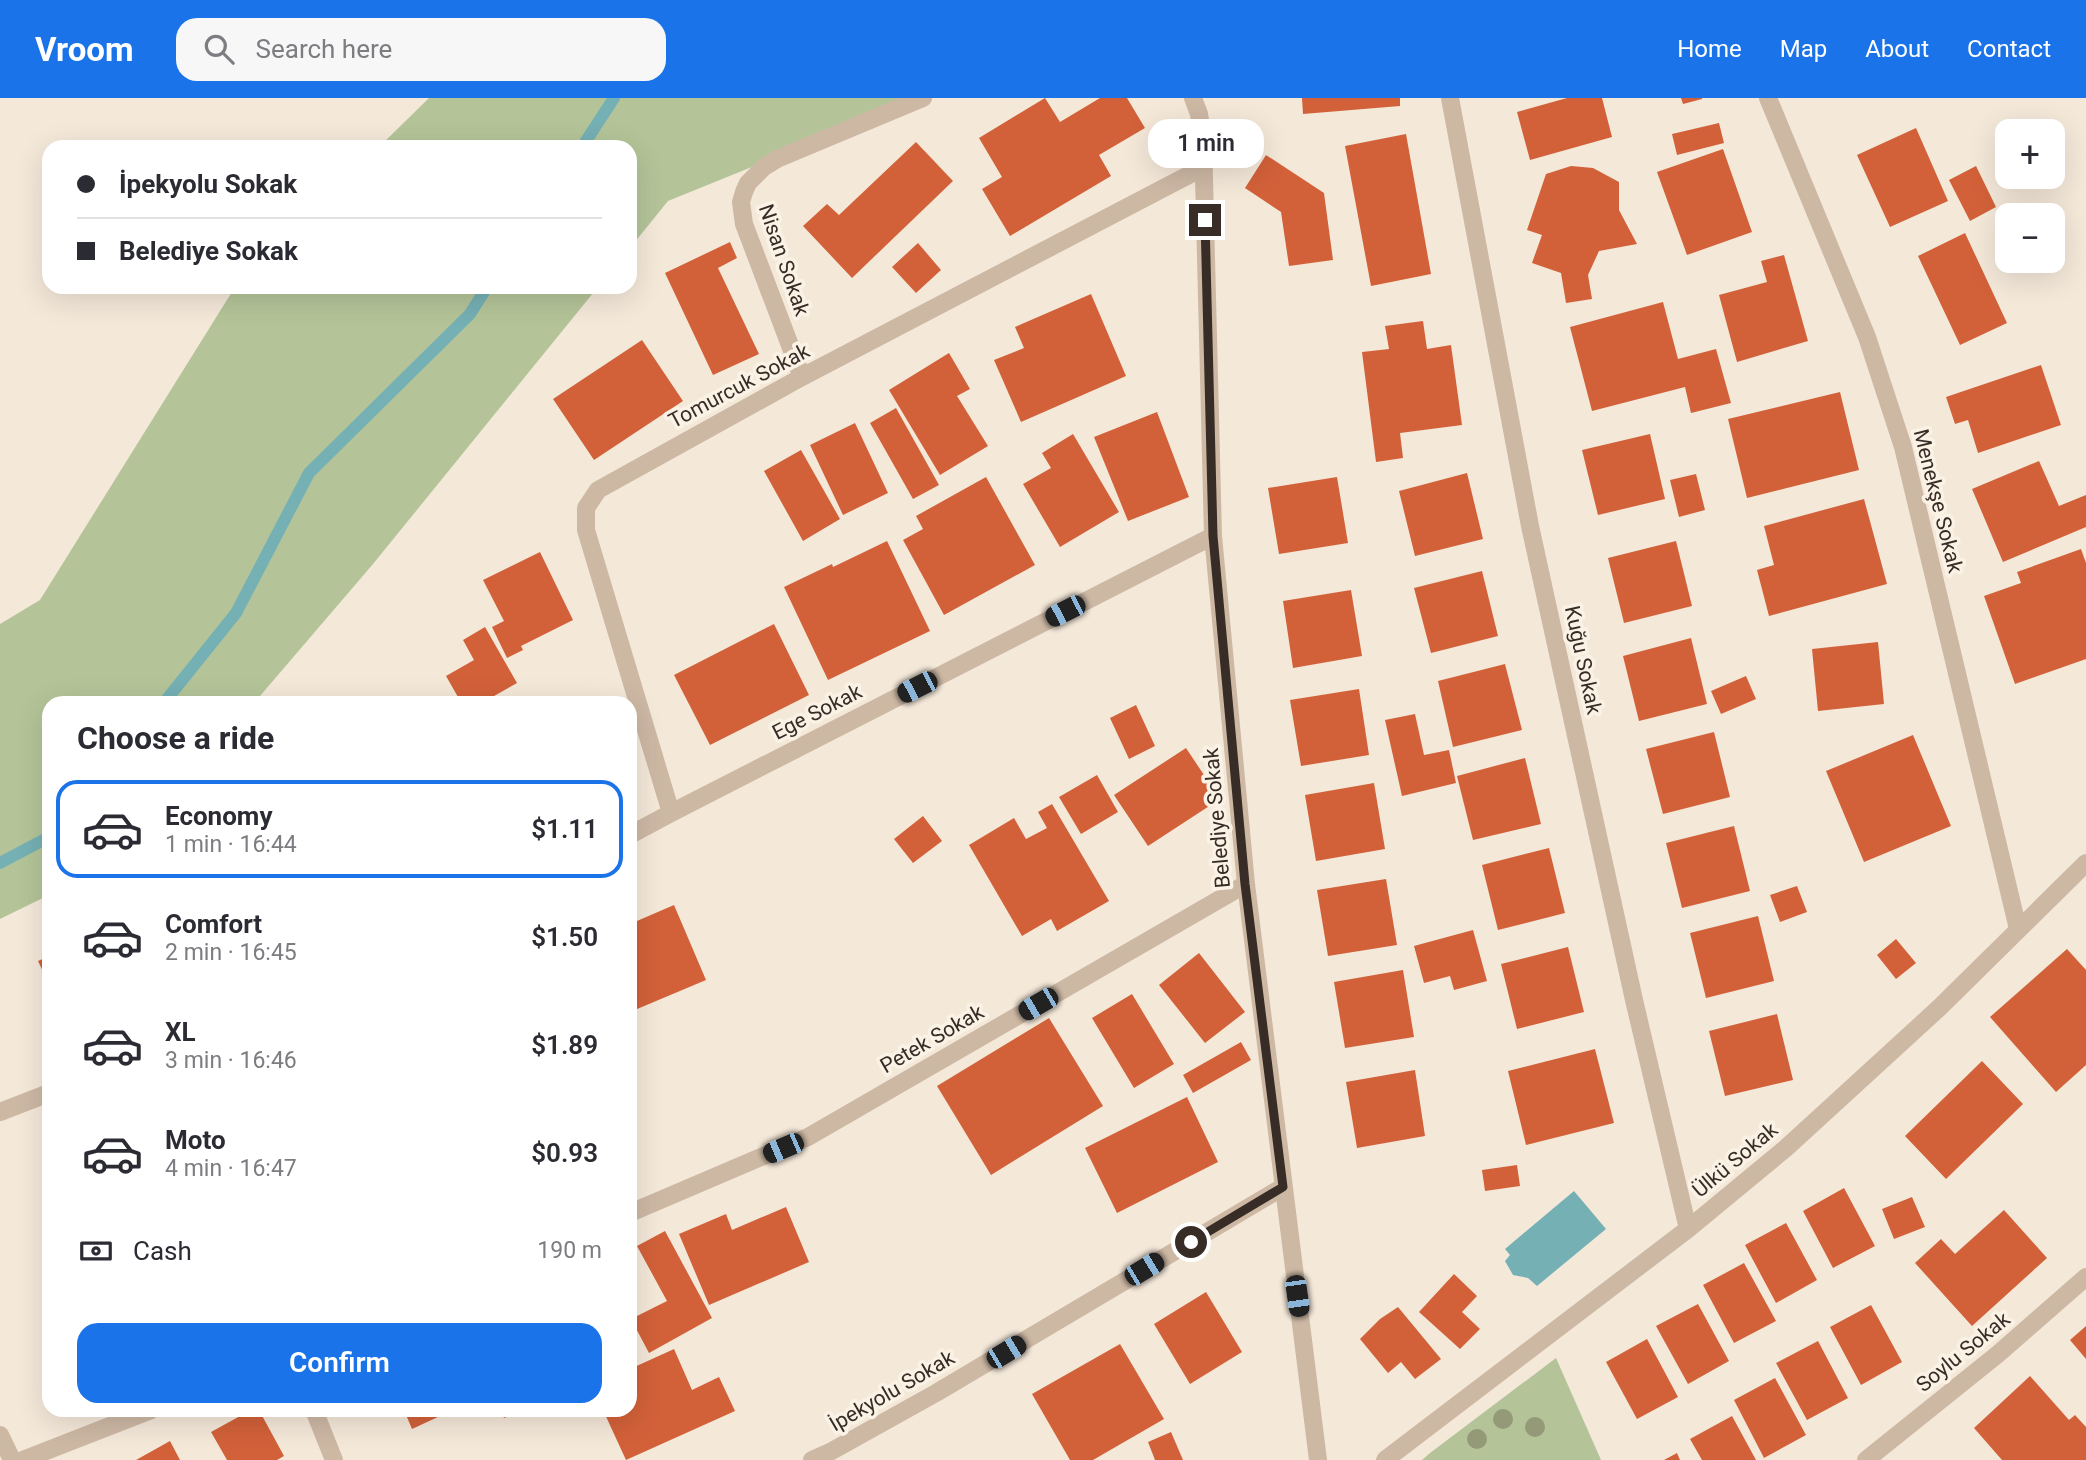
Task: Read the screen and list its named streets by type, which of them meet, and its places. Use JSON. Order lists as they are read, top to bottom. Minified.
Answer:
{"streets":{"street":["Nisan Sokak","Tomurcuk Sokak","Menekşe Sokak","Kuğu Sokak","Ege Sokak","Belediye Sokak","Petek Sokak","Ülkü Sokak","Soylu Sokak","İpekyolu Sokak"]},"crossings":[["Nisan Sokak","Tomurcuk Sokak"],["Tomurcuk Sokak","Ege Sokak"],["Tomurcuk Sokak","Belediye Sokak"],["Menekşe Sokak","Ülkü Sokak"],["Kuğu Sokak","Ülkü Sokak"],["Ege Sokak","Belediye Sokak"],["Belediye Sokak","Petek Sokak"],["Belediye Sokak","İpekyolu Sokak"]],"page":{"header":"Vroom","search":"Search here","nav":["Home","Map","About","Contact"],"map_buttons":["+","−"],"bubble":"1 min","banner":["İpekyolu Sokak","Belediye Sokak"],"heading":"Choose a ride","list":[{"name":"Economy","note":"1 min · 16:44","value":"$1.11"},{"name":"Comfort","note":"2 min · 16:45","value":"$1.50"},{"name":"XL","note":"3 min · 16:46","value":"$1.89"},{"name":"Moto","note":"4 min · 16:47","value":"$0.93"}],"pay":["Cash","190 m"],"buttons":"Confirm"}}
